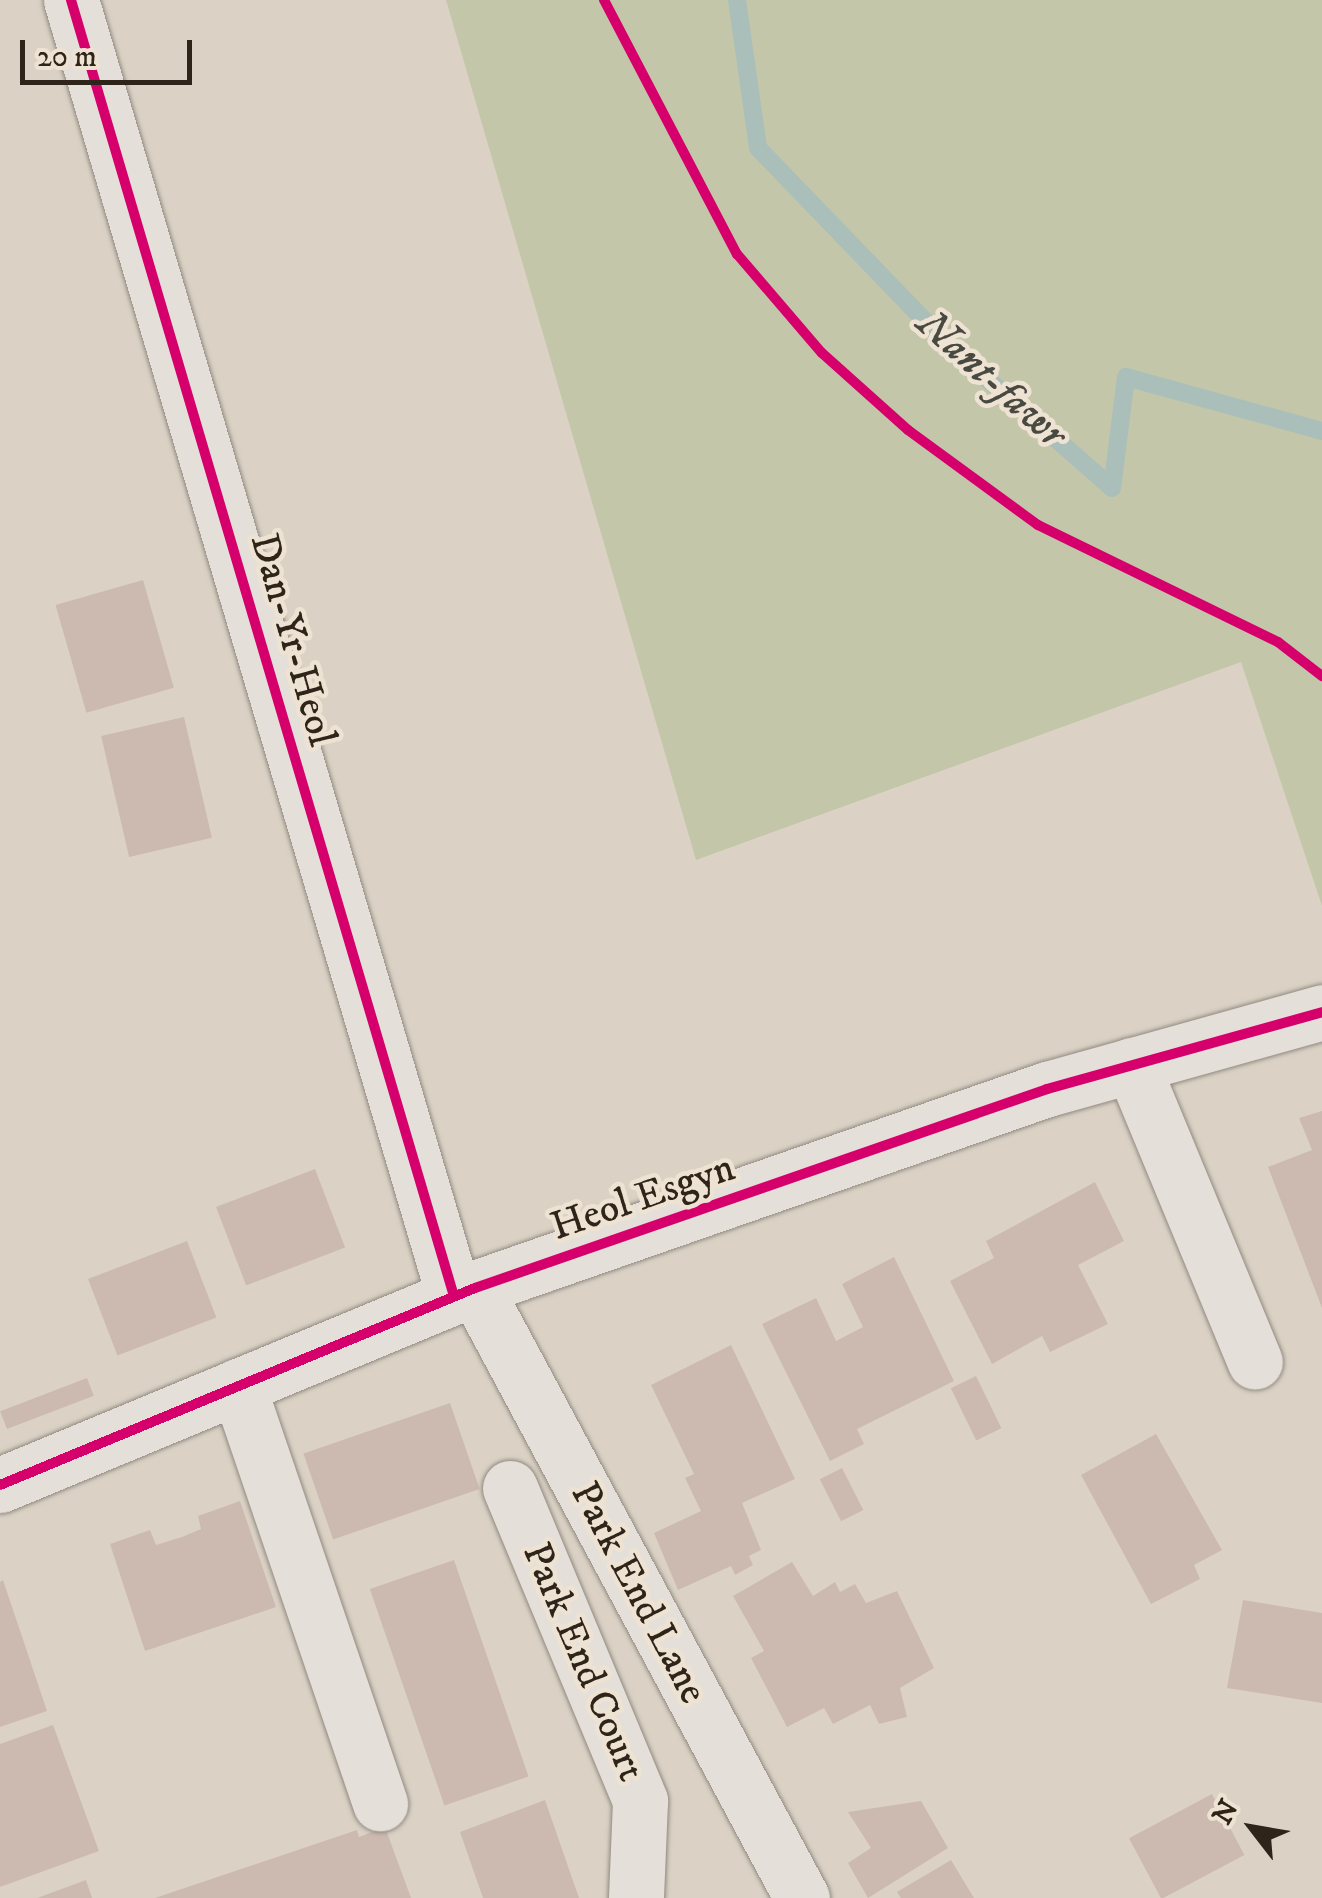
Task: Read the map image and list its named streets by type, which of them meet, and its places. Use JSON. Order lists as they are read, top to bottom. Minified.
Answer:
{"streets":{"street":["Dan-Yr-Heol","Heol Esgyn","Park End Lane","Park End Court"]},"crossings":[["Dan-Yr-Heol","Heol Esgyn"],["Dan-Yr-Heol","Park End Lane"],["Heol Esgyn","Park End Lane"]],"water":["Nant-fawr"],"scale_bar":"20 m","north":"top left"}
